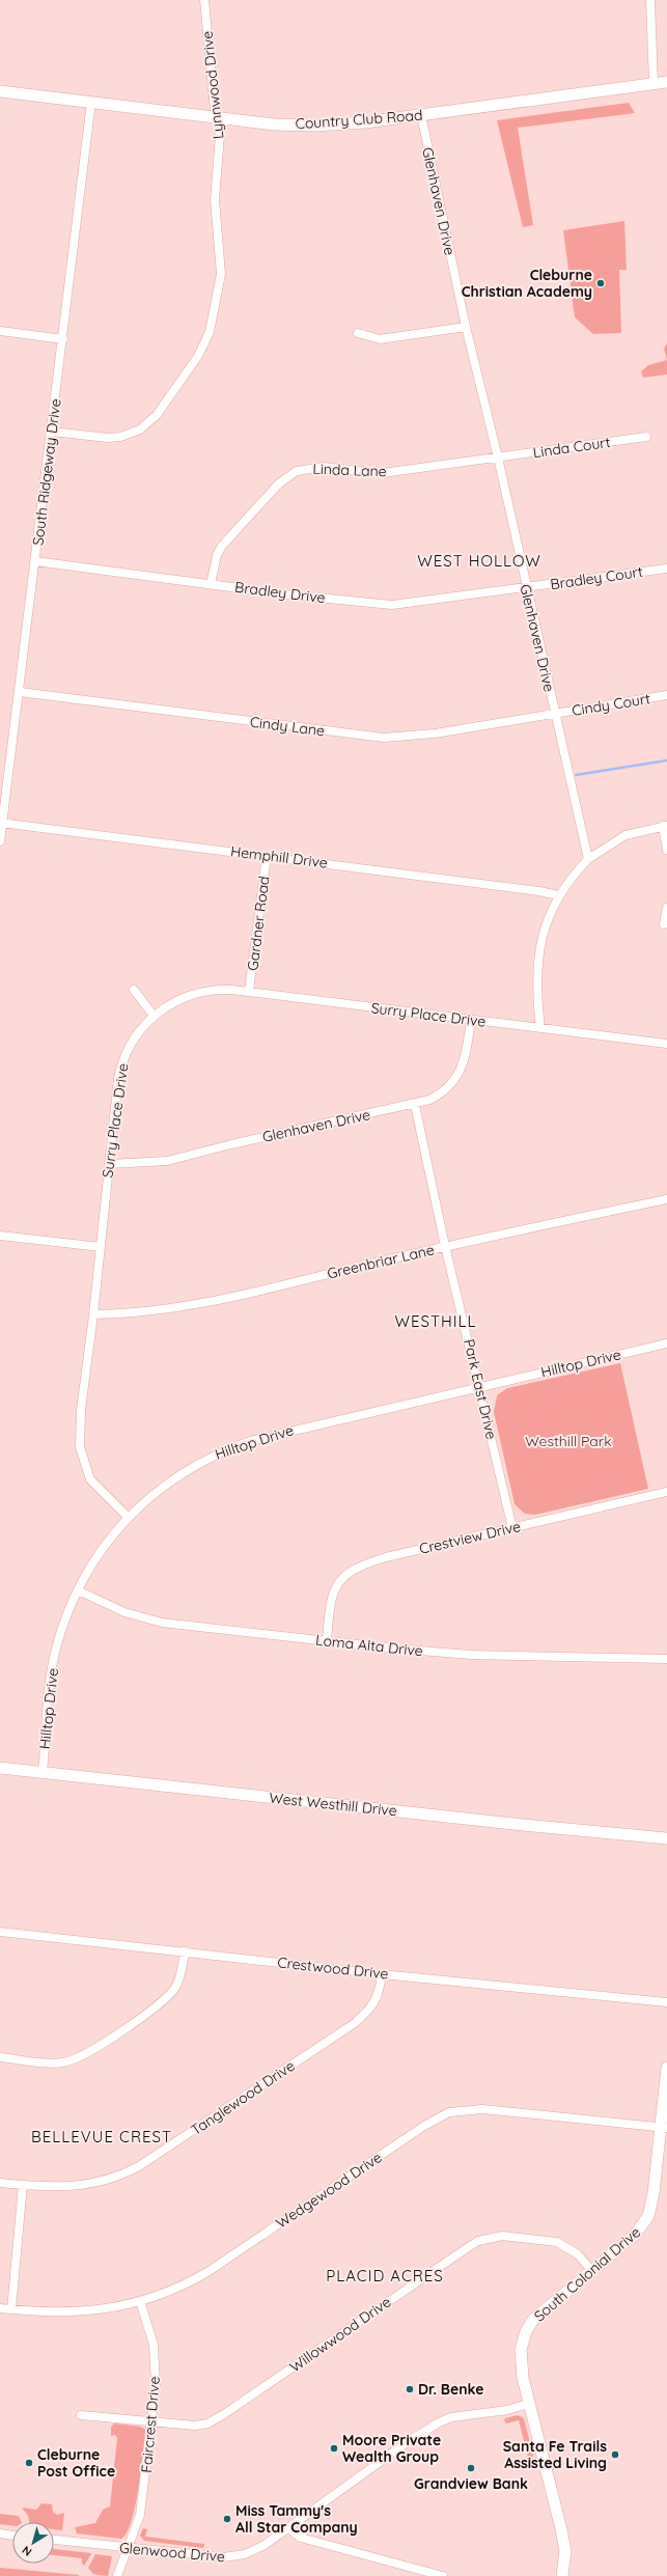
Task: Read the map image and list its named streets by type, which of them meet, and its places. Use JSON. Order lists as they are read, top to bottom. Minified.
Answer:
{"streets":{"street":["Lynnwood Drive","Country Club Road","Glenhaven Drive","Linda Court","Linda Lane","South Ridgeway Drive","Bradley Court","Bradley Drive","Cindy Court","Cindy Lane","Hemphill Drive","Gardner Road","Surry Place Drive","Greenbriar Lane","Hilltop Drive","Park East Drive","Crestview Drive","Loma Alta Drive","West Westhill Drive","Crestwood Drive","Tanglewood Drive","Wedgewood Drive","South Colonial Drive","Willowwood Drive","Faircrest Drive","Glenwood Drive"]},"crossings":[["Lynnwood Drive","Country Club Road"],["Lynnwood Drive","South Ridgeway Drive"],["Country Club Road","Glenhaven Drive"],["Country Club Road","South Ridgeway Drive"],["Glenhaven Drive","Linda Court"],["Glenhaven Drive","Linda Lane"],["Glenhaven Drive","Bradley Court"],["Glenhaven Drive","Bradley Drive"],["Glenhaven Drive","Cindy Court"],["Glenhaven Drive","Cindy Lane"],["Glenhaven Drive","Surry Place Drive"],["Glenhaven Drive","Park East Drive"],["Linda Court","Linda Lane"],["Linda Lane","Bradley Drive"],["South Ridgeway Drive","Bradley Drive"],["South Ridgeway Drive","Cindy Lane"],["South Ridgeway Drive","Hemphill Drive"],["Bradley Court","Bradley Drive"],["Cindy Court","Cindy Lane"],["Hemphill Drive","Gardner Road"],["Gardner Road","Surry Place Drive"],["Surry Place Drive","Greenbriar Lane"],["Surry Place Drive","Hilltop Drive"],["Greenbriar Lane","Park East Drive"],["Hilltop Drive","Park East Drive"],["Hilltop Drive","Loma Alta Drive"],["Hilltop Drive","West Westhill Drive"],["Park East Drive","Crestview Drive"],["Crestview Drive","Loma Alta Drive"],["Crestwood Drive","Tanglewood Drive"],["Wedgewood Drive","South Colonial Drive"],["Wedgewood Drive","Faircrest Drive"],["South Colonial Drive","Willowwood Drive"],["South Colonial Drive","Glenwood Drive"],["Willowwood Drive","Faircrest Drive"],["Faircrest Drive","Glenwood Drive"]],"districts":["WEST HOLLOW","WESTHILL","BELLEVUE CREST","PLACID ACRES"],"parks":["Westhill Park"],"places":["Cleburne Christian Academy","Dr. Benke","Moore Private Wealth Group","Santa Fe Trails Assisted Living","Cleburne Post Office","Grandview Bank","Miss Tammy's All Star Company"],"north":"bottom left"}
